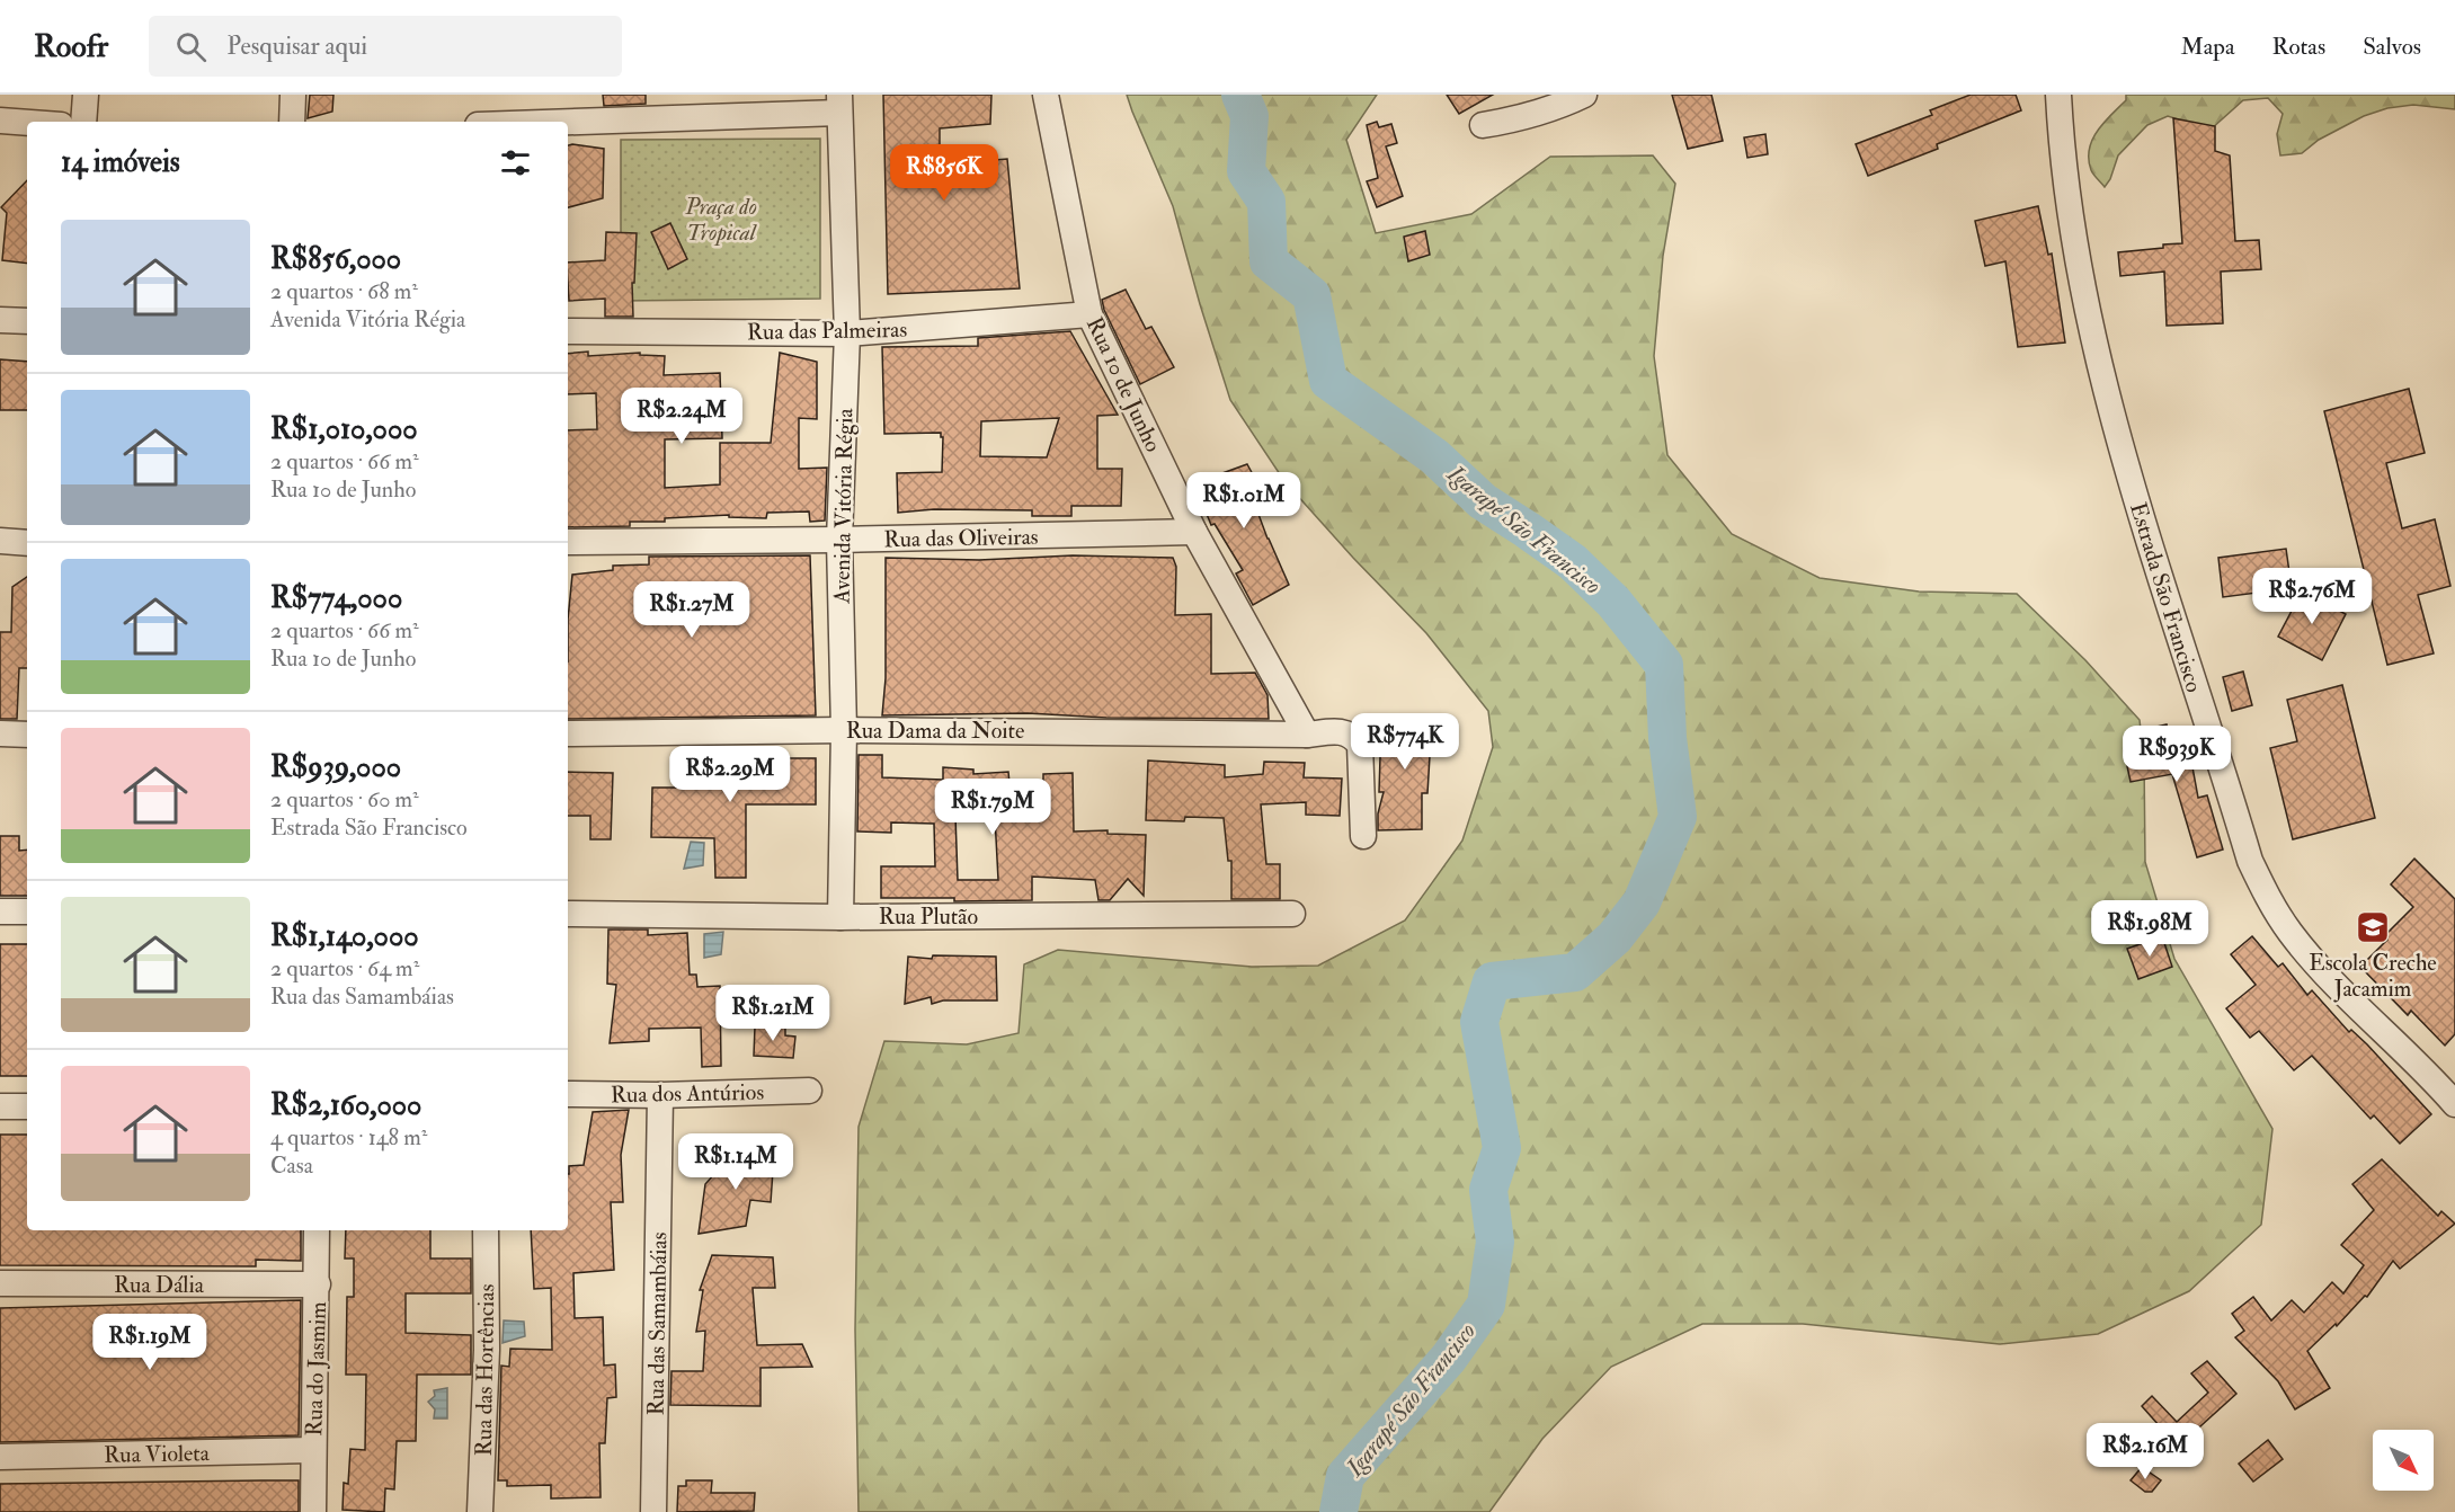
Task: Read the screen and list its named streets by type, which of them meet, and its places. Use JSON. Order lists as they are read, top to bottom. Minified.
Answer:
{"streets":{"street":["Rua das Palmeiras","Rua 10 de Junho","Avenida Vitória Régia","Rua das Oliveiras","Estrada São Francisco","Rua Dama da Noite","Rua Plutão","Rua dos Antúrios","Rua Dália","Rua das Samambáias","Rua do Jasmim","Rua das Hortências","Rua Violeta"]},"crossings":[["Rua das Palmeiras","Rua 10 de Junho"],["Rua das Palmeiras","Avenida Vitória Régia"],["Rua 10 de Junho","Rua das Oliveiras"],["Rua 10 de Junho","Rua Dama da Noite"],["Avenida Vitória Régia","Rua das Oliveiras"],["Avenida Vitória Régia","Rua Dama da Noite"],["Avenida Vitória Régia","Rua Plutão"],["Rua dos Antúrios","Rua das Samambáias"],["Rua Dália","Rua do Jasmim"],["Rua do Jasmim","Rua Violeta"]],"water":["Igarapé São Francisco"],"parks":["Praça do Tropical"],"places":{"school or university":["Escola Creche Jacamim"]},"north":"bottom right","page":{"header":"Roofr","search":"Pesquisar aqui","nav":["Mapa","Rotas","Salvos"],"heading":"14 imóveis","price":["R$856K","R$2.24M","R$1.01M","R$2.76M","R$1.27M","R$774K","R$939K","R$2.29M","R$1.79M","R$1.98M","R$1.21M","R$1.14M","R$1.19M","R$2.16M"],"list":[{"name":"R$856,000","note":"2 quartos · 68 m² · Avenida Vitória Régia"},{"name":"R$1,010,000","note":"2 quartos · 66 m² · Rua 10 de Junho"},{"name":"R$774,000","note":"2 quartos · 66 m² · Rua 10 de Junho"},{"name":"R$939,000","note":"2 quartos · 60 m² · Estrada São Francisco"},{"name":"R$1,140,000","note":"2 quartos · 64 m² · Rua das Samambáias"},{"name":"R$2,160,000","note":"4 quartos · 148 m² · Casa"}]}}
